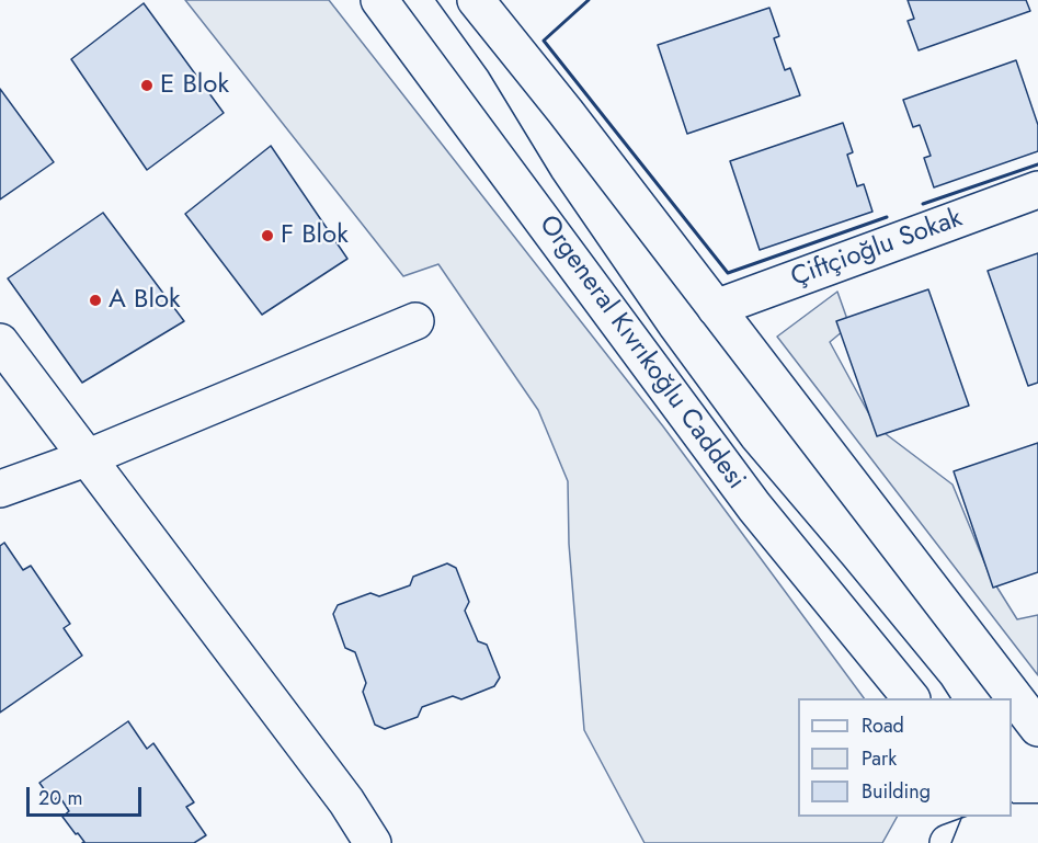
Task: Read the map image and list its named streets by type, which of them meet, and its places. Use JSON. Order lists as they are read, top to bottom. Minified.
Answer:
{"streets":{"main road":["Çiftçioğlu Sokak","Orgeneral Kıvrıkoğlu Caddesi"]},"places":["E Blok","F Blok","A Blok"],"legend":["Road","Park","Building"],"scale_bar":"20 m"}
